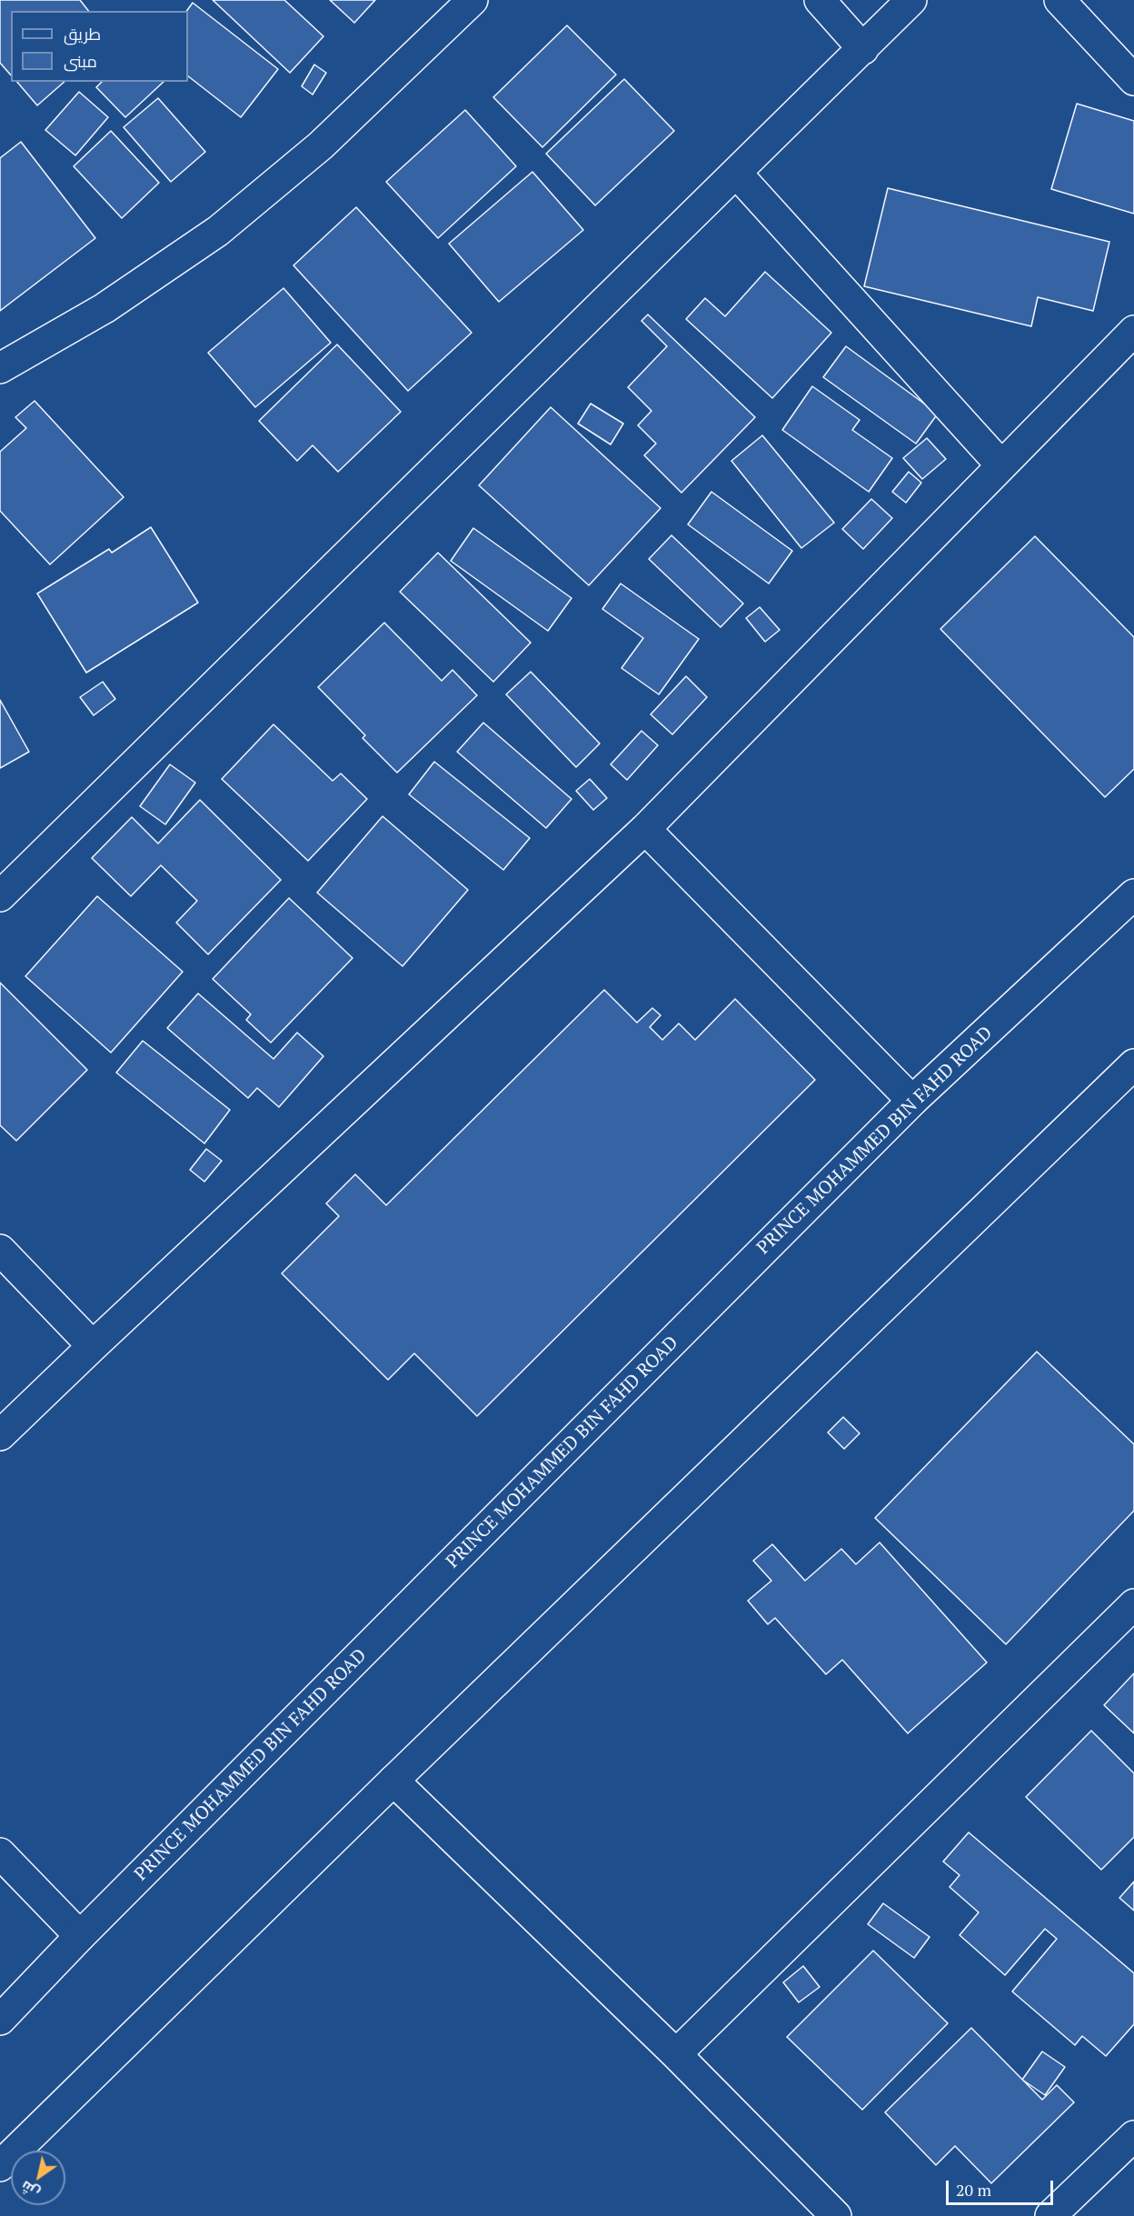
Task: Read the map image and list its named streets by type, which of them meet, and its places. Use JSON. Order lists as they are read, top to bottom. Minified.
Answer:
{"streets":{"street":["PRINCE MOHAMMED BIN FAHD ROAD"]},"legend":["طريق","مبنى"],"scale_bar":"20 m","north":"bottom left"}
